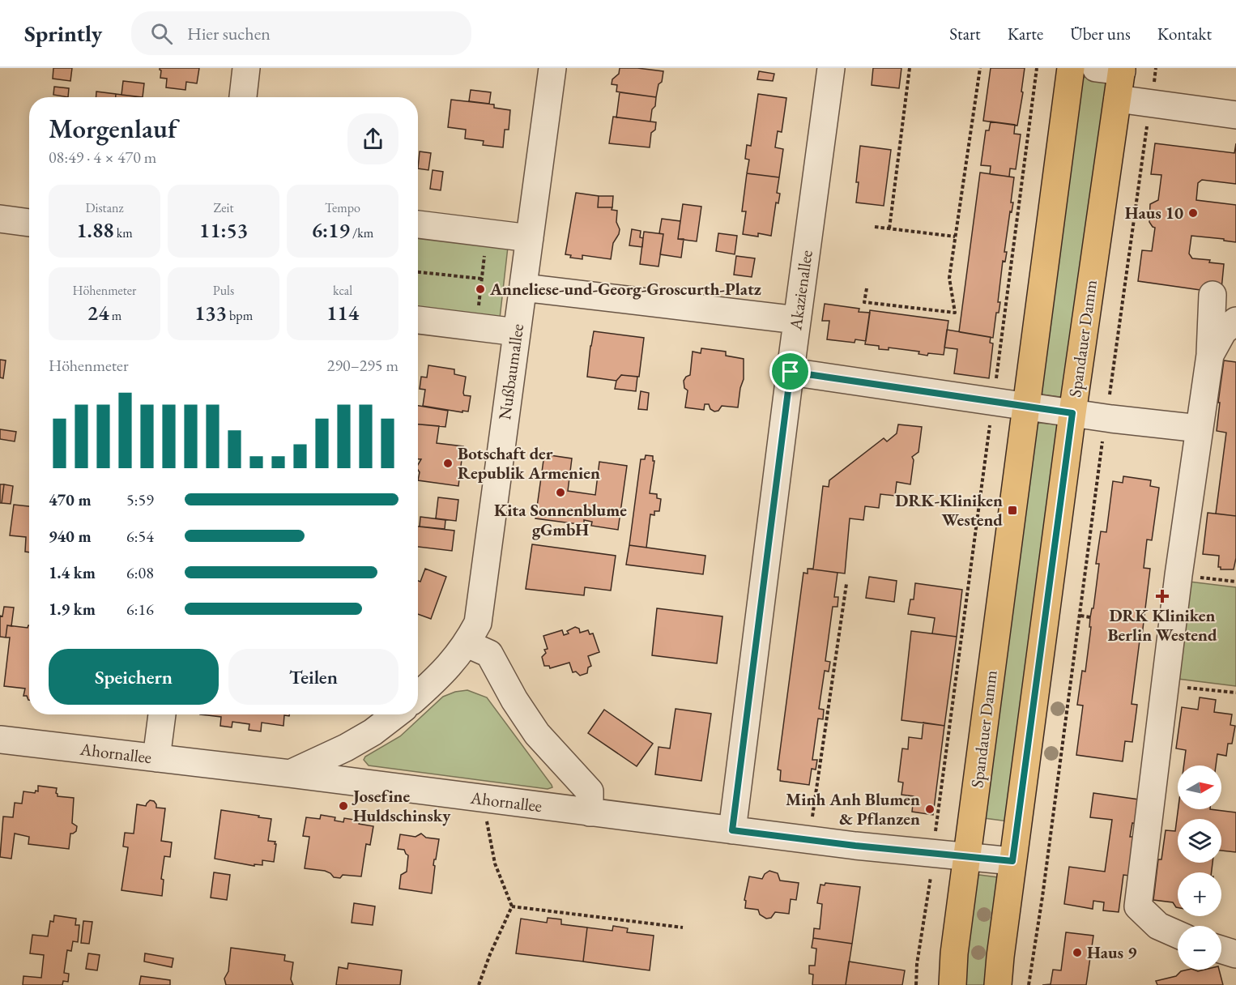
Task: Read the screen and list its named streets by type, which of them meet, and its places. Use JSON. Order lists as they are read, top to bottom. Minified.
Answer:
{"streets":{"main road":["Spandauer Damm"],"street":["Akazienallee","Nußbaumallee","Ahornallee"]},"crossings":[["Akazienallee","Ahornallee"],["Spandauer Damm","Ahornallee"]],"places":{"other":["Haus 10","Anneliese-und-Georg-Groscurth-Platz","Botschaft der Republik Armenien","Kita Sonnenblume gGmbH","Josefine Huldschinsky","Minh Anh Blumen & Pflanzen","Haus 9"],"transit":["DRK-Kliniken Westend"],"health":["DRK Kliniken Berlin Westend"]},"north":"right","page":{"header":"Sprintly","search":"Hier suchen","nav":["Start","Karte","Über uns","Kontakt"],"heading":["Morgenlauf","08:49 · 4 × 470 m"],"stats":[["Distanz","1.88 km"],["Zeit","11:53"],["Tempo","6:19 /km"],["Höhenmeter","24 m"],["Puls","133 bpm"],["kcal","114"]],"chart":["Höhenmeter","290–295 m"],"list":[{"name":"470 m","note":"5:59"},{"name":"940 m","note":"6:54"},{"name":"1.4 km","note":"6:08"},{"name":"1.9 km","note":"6:16"}],"buttons":["Speichern","Teilen"],"map_buttons":["+","−"]}}
